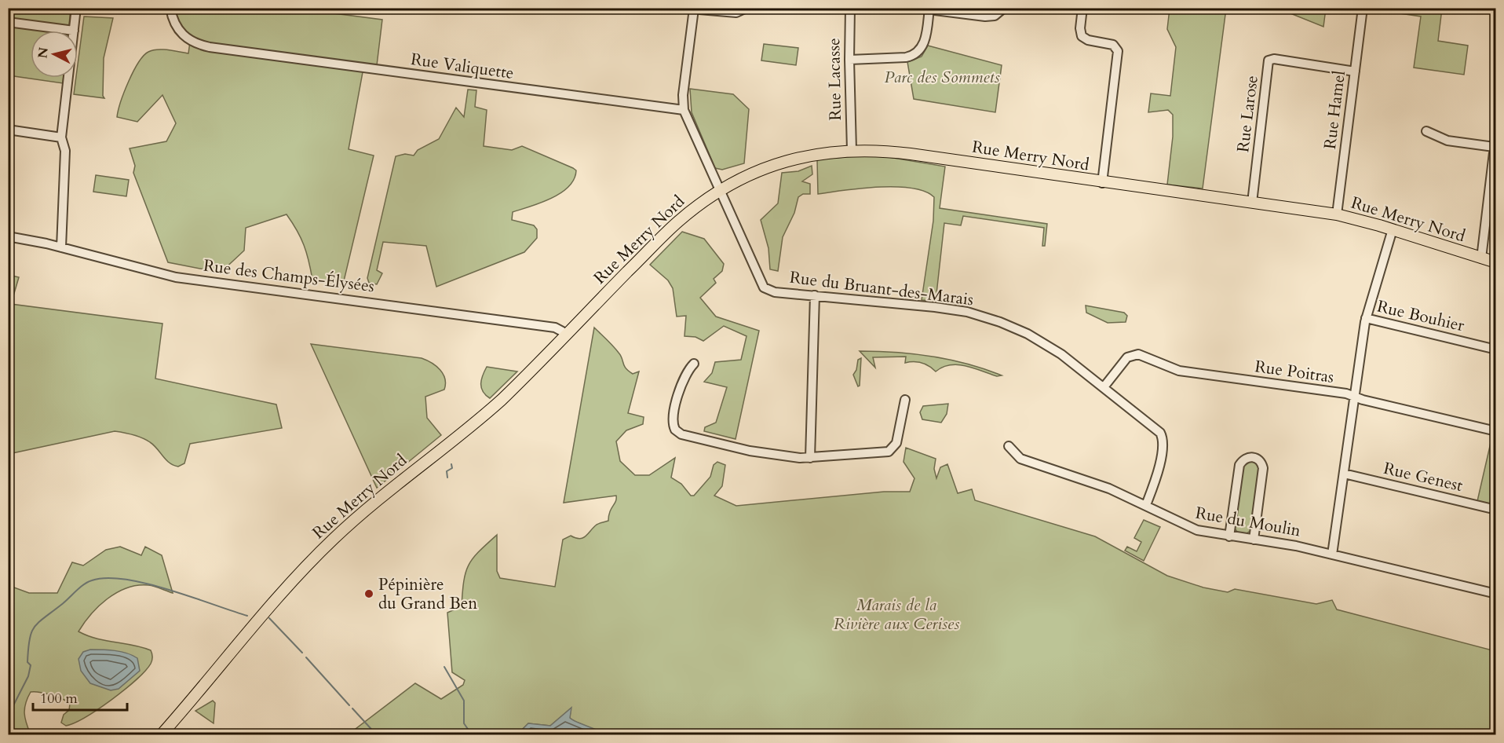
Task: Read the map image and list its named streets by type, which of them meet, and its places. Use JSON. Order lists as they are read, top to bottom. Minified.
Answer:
{"streets":{"main road":["Rue Merry Nord"],"street":["Rue Valiquette","Rue Lacasse","Rue Hamel","Rue Larose","Rue des Champs-Élysées","Rue du Bruant-des-Marais","Rue Bouhier","Rue Poitras","Rue Genest","Rue du Moulin"]},"crossings":[["Rue Lacasse","Rue Merry Nord"],["Rue Hamel","Rue Larose"],["Rue Hamel","Rue Merry Nord"],["Rue Larose","Rue Merry Nord"],["Rue Merry Nord","Rue des Champs-Élysées"],["Rue Merry Nord","Rue du Bruant-des-Marais"],["Rue du Bruant-des-Marais","Rue Poitras"],["Rue du Bruant-des-Marais","Rue du Moulin"]],"parks":["Parc des Sommets","Marais de la Rivière aux Cerises"],"places":["Pépinière du Grand Ben"],"scale_bar":"100 m","north":"left"}
